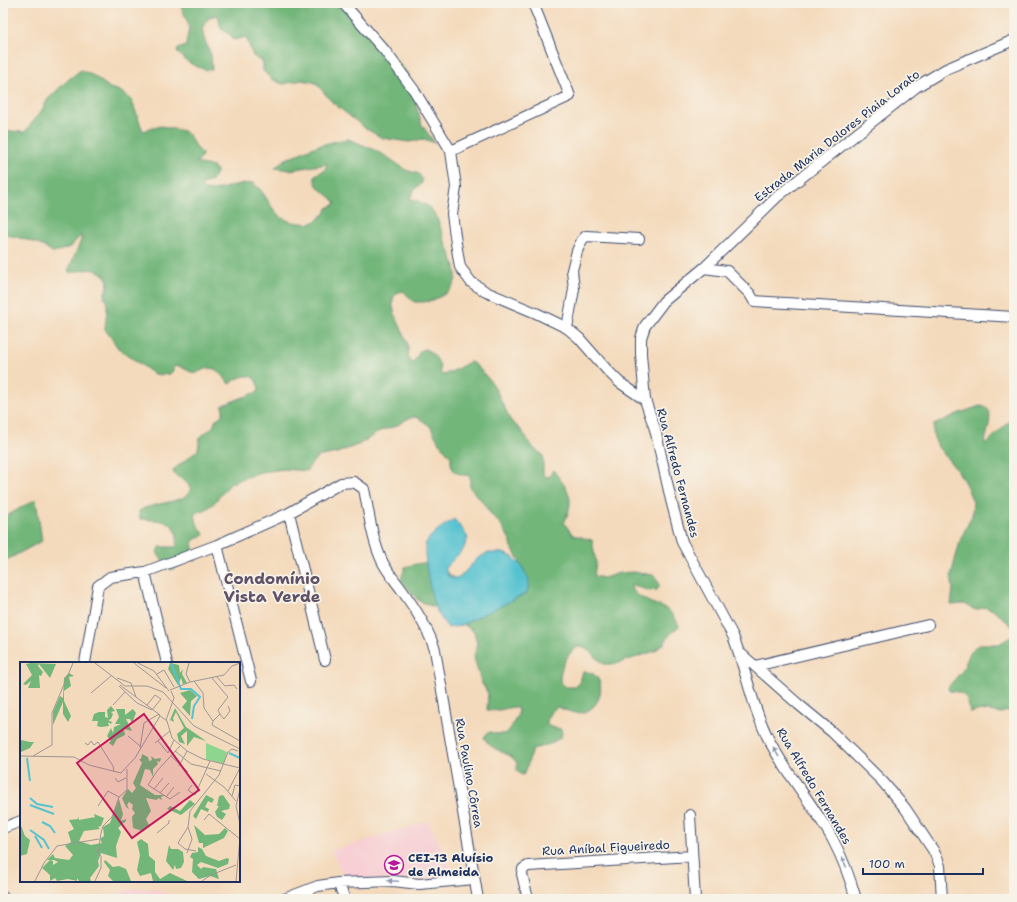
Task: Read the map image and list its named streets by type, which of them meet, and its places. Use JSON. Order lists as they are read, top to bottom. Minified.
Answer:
{"streets":{"street":["Estrada Maria Dolores Piaia Lorato","Rua Alfredo Fernandes","Rua Paulino Côrrea","Rua Aníbal Figueiredo"]},"crossings":[["Estrada Maria Dolores Piaia Lorato","Rua Alfredo Fernandes"]],"districts":["Condomínio Vista Verde"],"places":{"school or university":["CEI-13 Aluísio de Almeida"]},"scale_bar":"100 m"}
